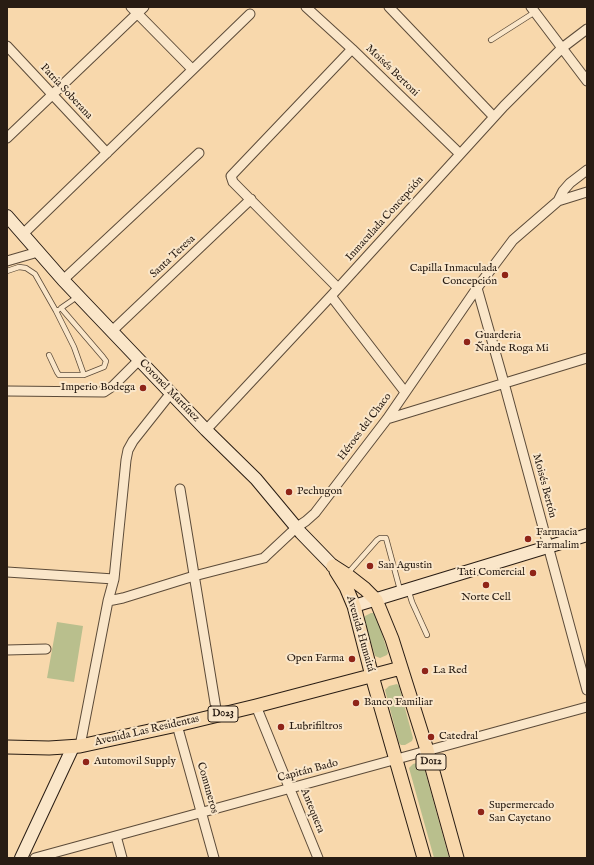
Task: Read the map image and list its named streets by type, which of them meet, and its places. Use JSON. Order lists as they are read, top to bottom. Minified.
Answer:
{"streets":{"main road":["Coronel Martínez","Avenida Humaitá","D023","Avenida Las Residentas","D012"],"street":["Moisés Bertoni","Patria Soberana","Inmaculada Concepción","Santa Teresa","Héroes del Chaco","Moisés Bertón","Capitán Bado","Comuneros","Antequera"]},"crossings":[["Moisés Bertoni","Inmaculada Concepción"],["Inmaculada Concepción","Coronel Martínez"],["Santa Teresa","Coronel Martínez"],["Coronel Martínez","Héroes del Chaco"],["Coronel Martínez","Avenida Humaitá"],["Héroes del Chaco","Moisés Bertón"],["Avenida Humaitá","Avenida Las Residentas"],["Avenida Humaitá","Capitán Bado"],["Avenida Las Residentas","Comuneros"],["Avenida Las Residentas","Antequera"],["Capitán Bado","Comuneros"],["Capitán Bado","Antequera"]],"places":["Capilla Inmaculada Concepción","Guarderia Ñande Roga Mi","Imperio Bodega","Pechugon","Farmacia Farmalim","San Agustin","Tati Comercial","Norte Cell","Open Farma","La Red","Banco Familiar","Lubrifiltros","Catedral","Automovil Supply","Supermercado San Cayetano"]}
